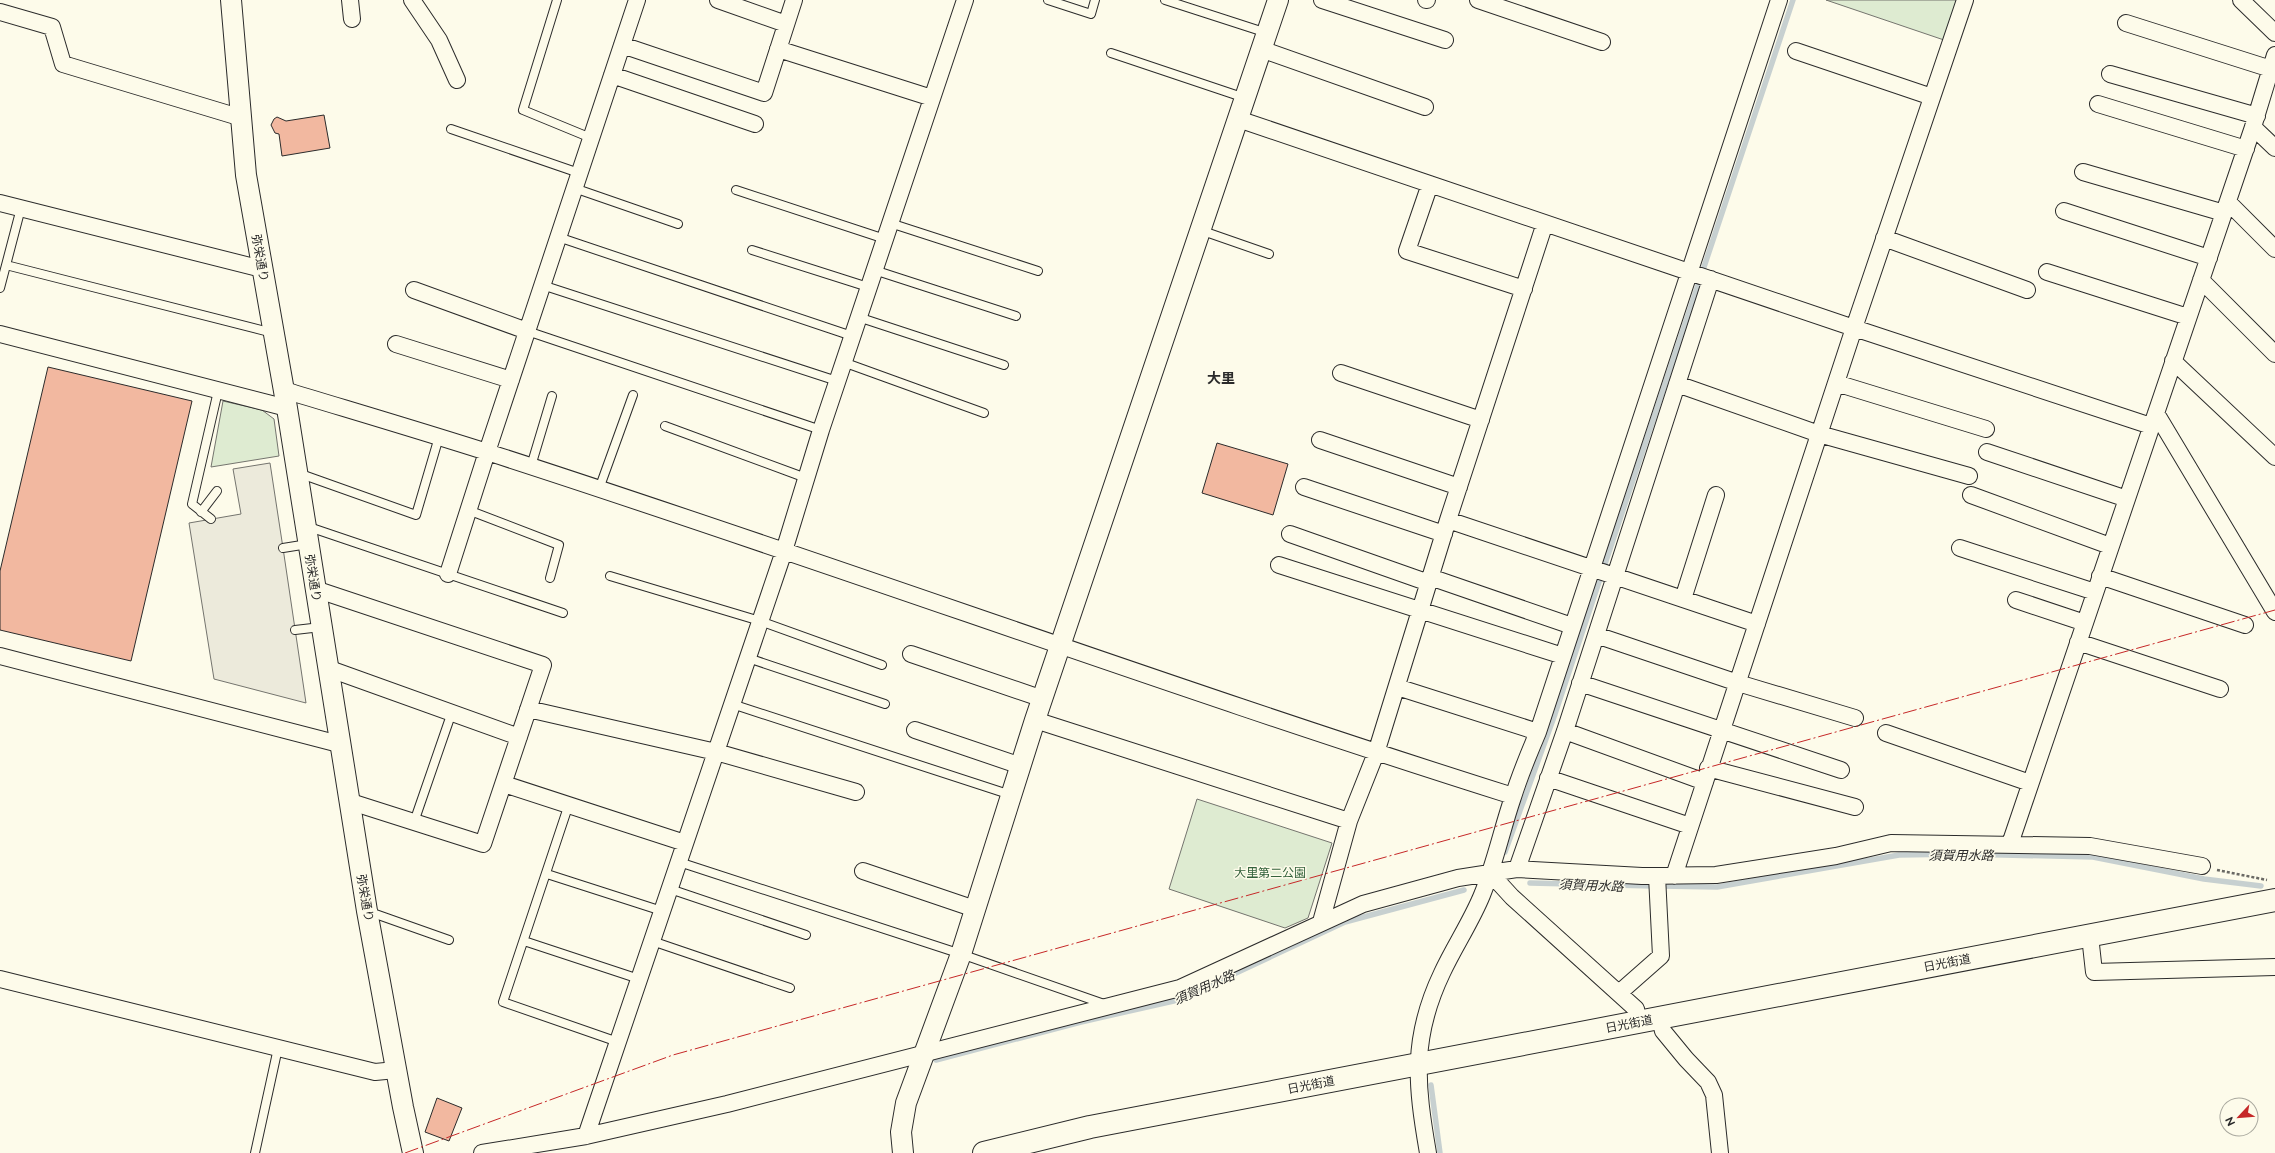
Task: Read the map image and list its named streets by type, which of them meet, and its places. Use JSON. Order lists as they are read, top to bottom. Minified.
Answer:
{"streets":{"main road":["日光街道"],"street":["弥栄通り"]},"districts":["大里"],"water":["須賀用水路"],"parks":["大里第二公園"],"north":"bottom left"}
